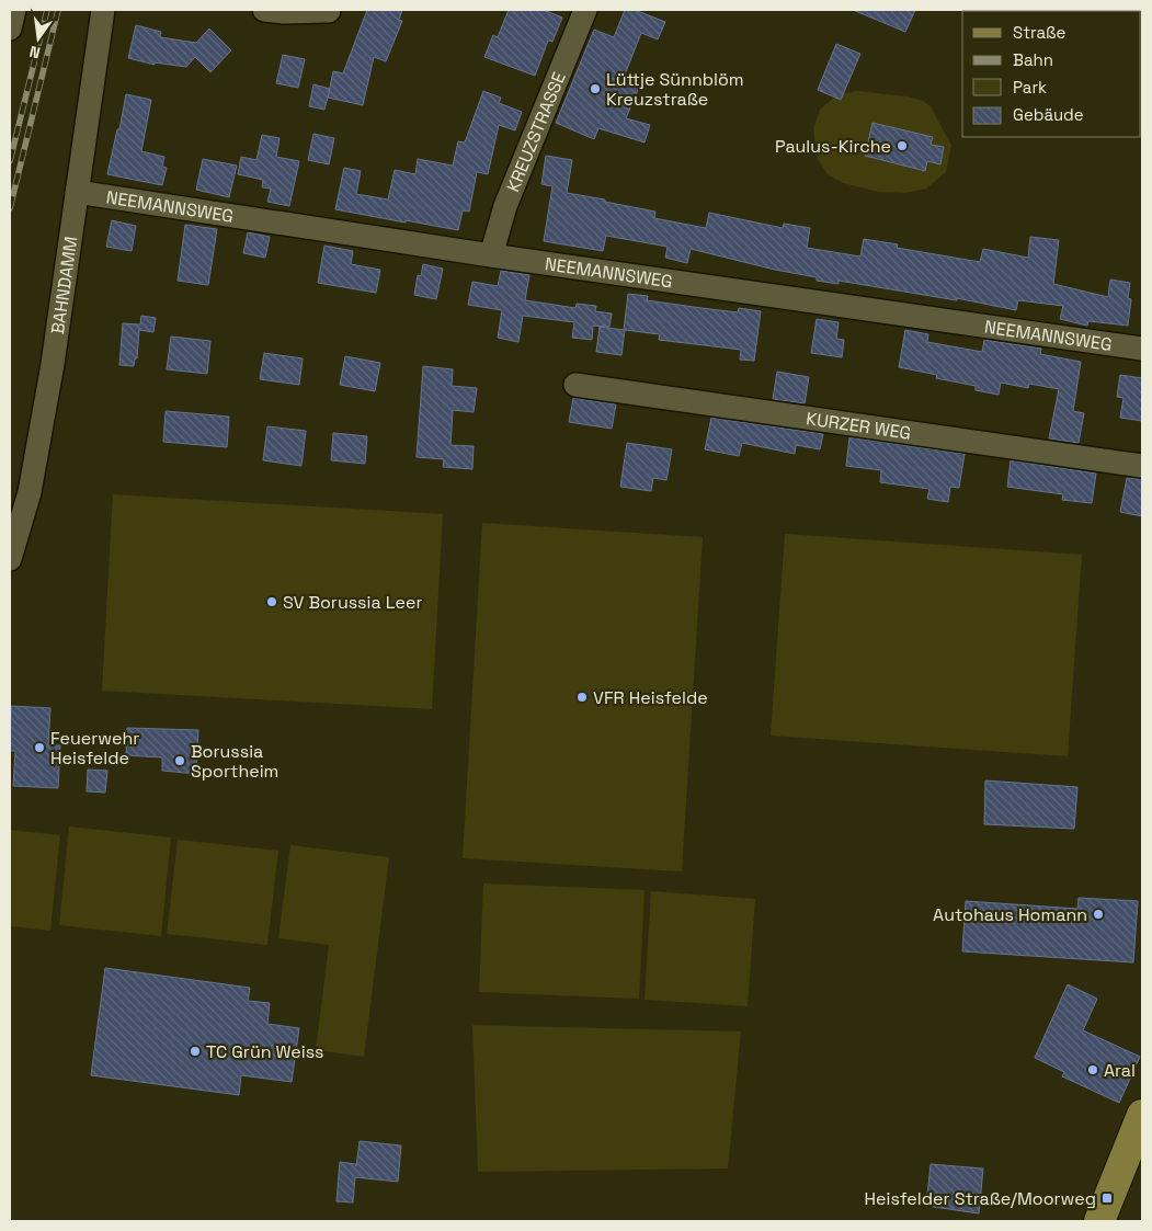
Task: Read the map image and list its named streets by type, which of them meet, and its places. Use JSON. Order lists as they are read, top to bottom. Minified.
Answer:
{"streets":{"street":["KREUZSTRASSE","NEEMANNSWEG","BAHNDAMM","KURZER WEG"]},"crossings":[["KREUZSTRASSE","NEEMANNSWEG"],["NEEMANNSWEG","BAHNDAMM"]],"places":{"other":["Lüttje Sünnblöm Kreuzstraße","Paulus-Kirche","SV Borussia Leer","VFR Heisfelde","Feuerwehr Heisfelde","Borussia Sportheim","Autohaus Homann","TC Grün Weiss","Aral"],"transit":["Heisfelder Straße/Moorweg"]},"legend":["Straße","Bahn","Park","Gebäude"],"north":"bottom"}
